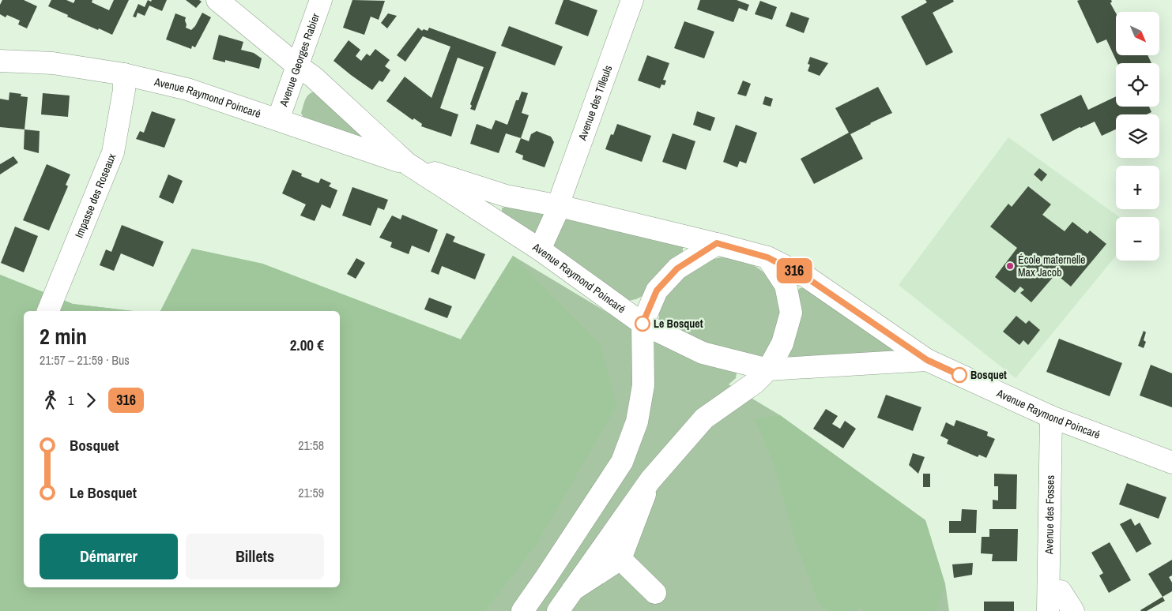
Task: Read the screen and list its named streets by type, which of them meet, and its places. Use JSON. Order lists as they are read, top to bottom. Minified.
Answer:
{"streets":{"street":["Avenue Georges Rabier","Avenue Raymond Poincaré","Avenue des Tilleuls","Impasse des Roseaux","Avenue des Fosses"]},"crossings":[["Avenue Georges Rabier","Avenue Raymond Poincaré"],["Avenue Raymond Poincaré","Avenue des Tilleuls"],["Avenue Raymond Poincaré","Impasse des Roseaux"],["Avenue Raymond Poincaré","Avenue des Fosses"]],"places":["École maternelle Max Jacob","Le Bosquet","Bosquet"],"lines":["bus line 316"],"north":"bottom right","page":{"on_map":"316","map_buttons":["+","−"],"heading":["2 min","21:57 – 21:59 · Bus","2.00 €"],"legs":["1","316"],"list":[{"name":"Bosquet","value":"21:58"},{"name":"Le Bosquet","value":"21:59"}],"buttons":["Démarrer","Billets"]}}
